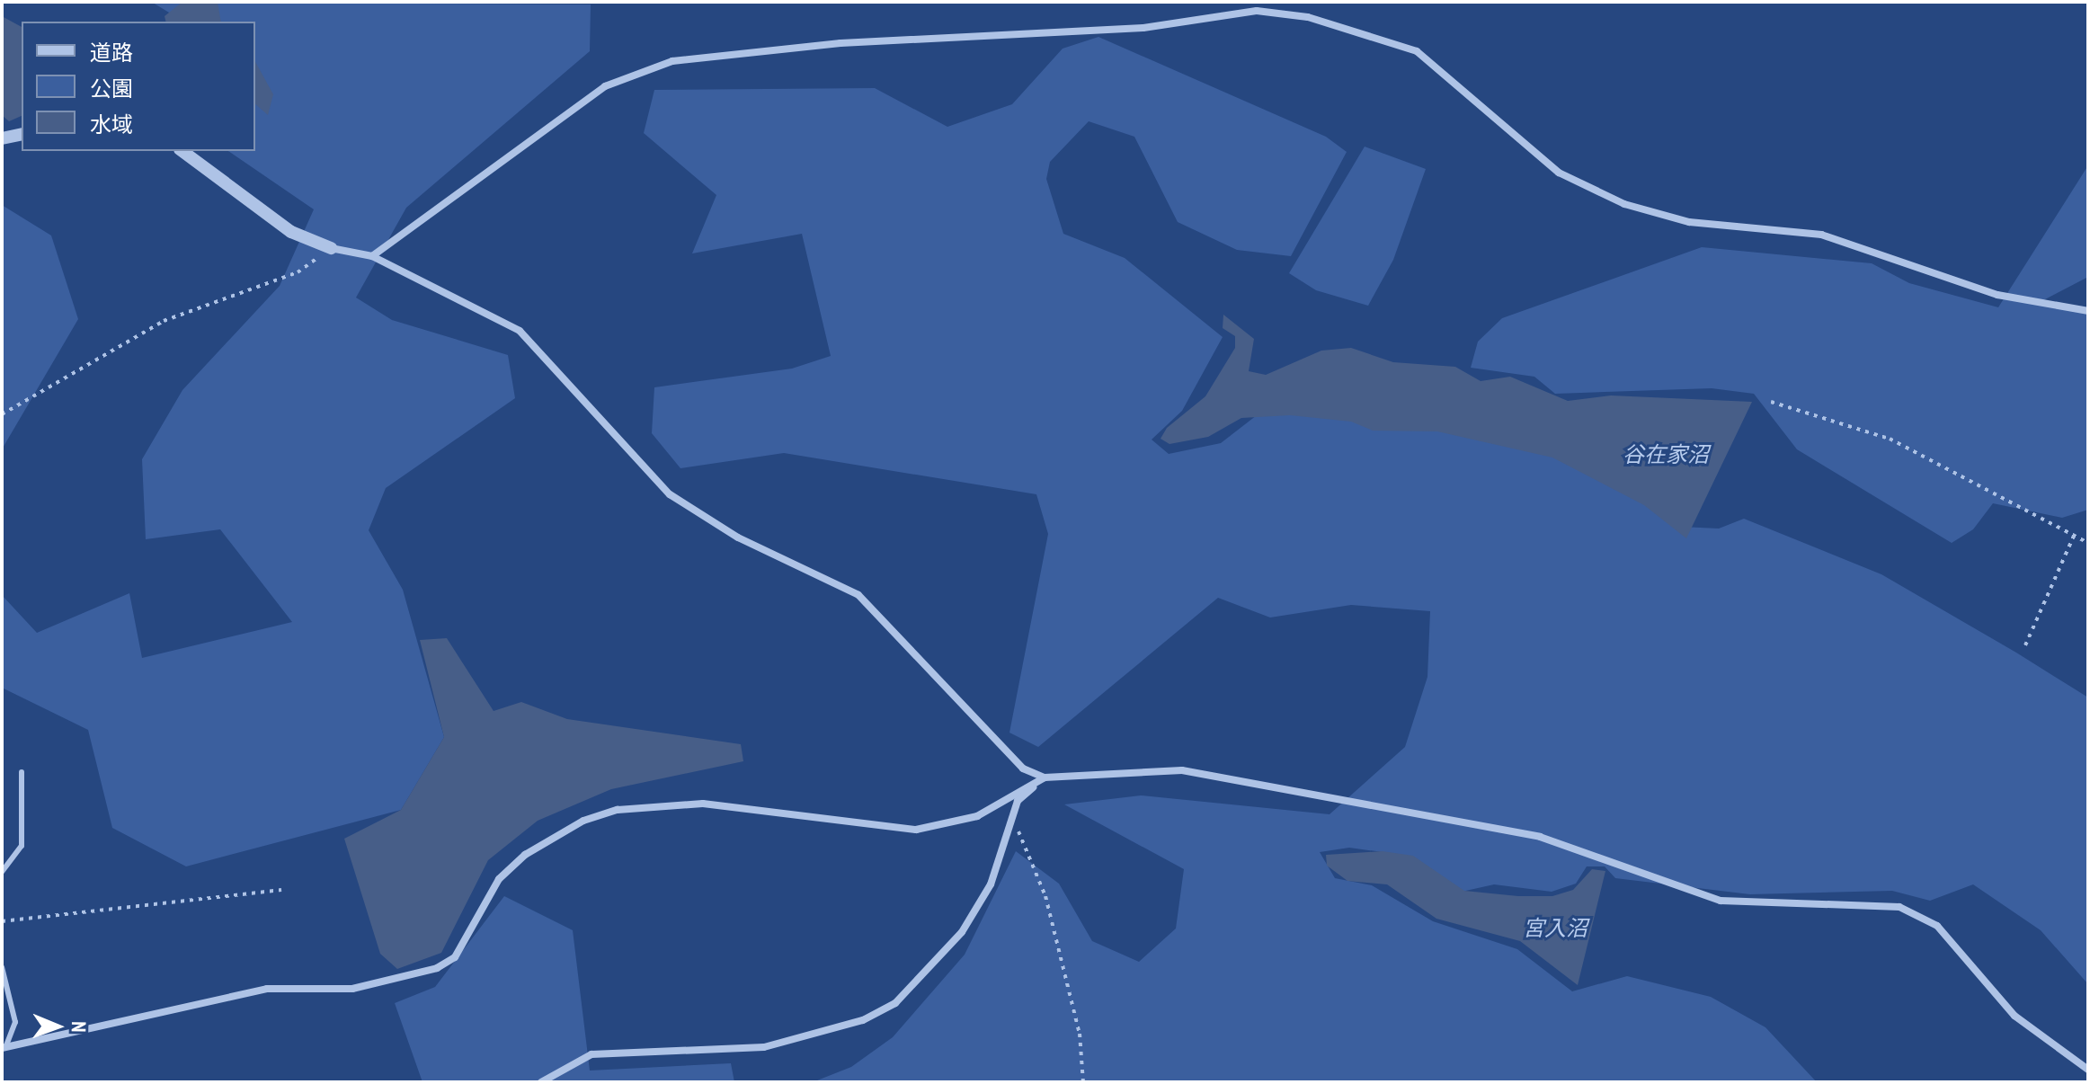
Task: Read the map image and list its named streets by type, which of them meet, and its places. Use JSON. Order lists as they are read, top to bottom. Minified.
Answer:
{"water":["谷在家沼","宮入沼"],"legend":["道路","公園","水域"],"north":"right"}
